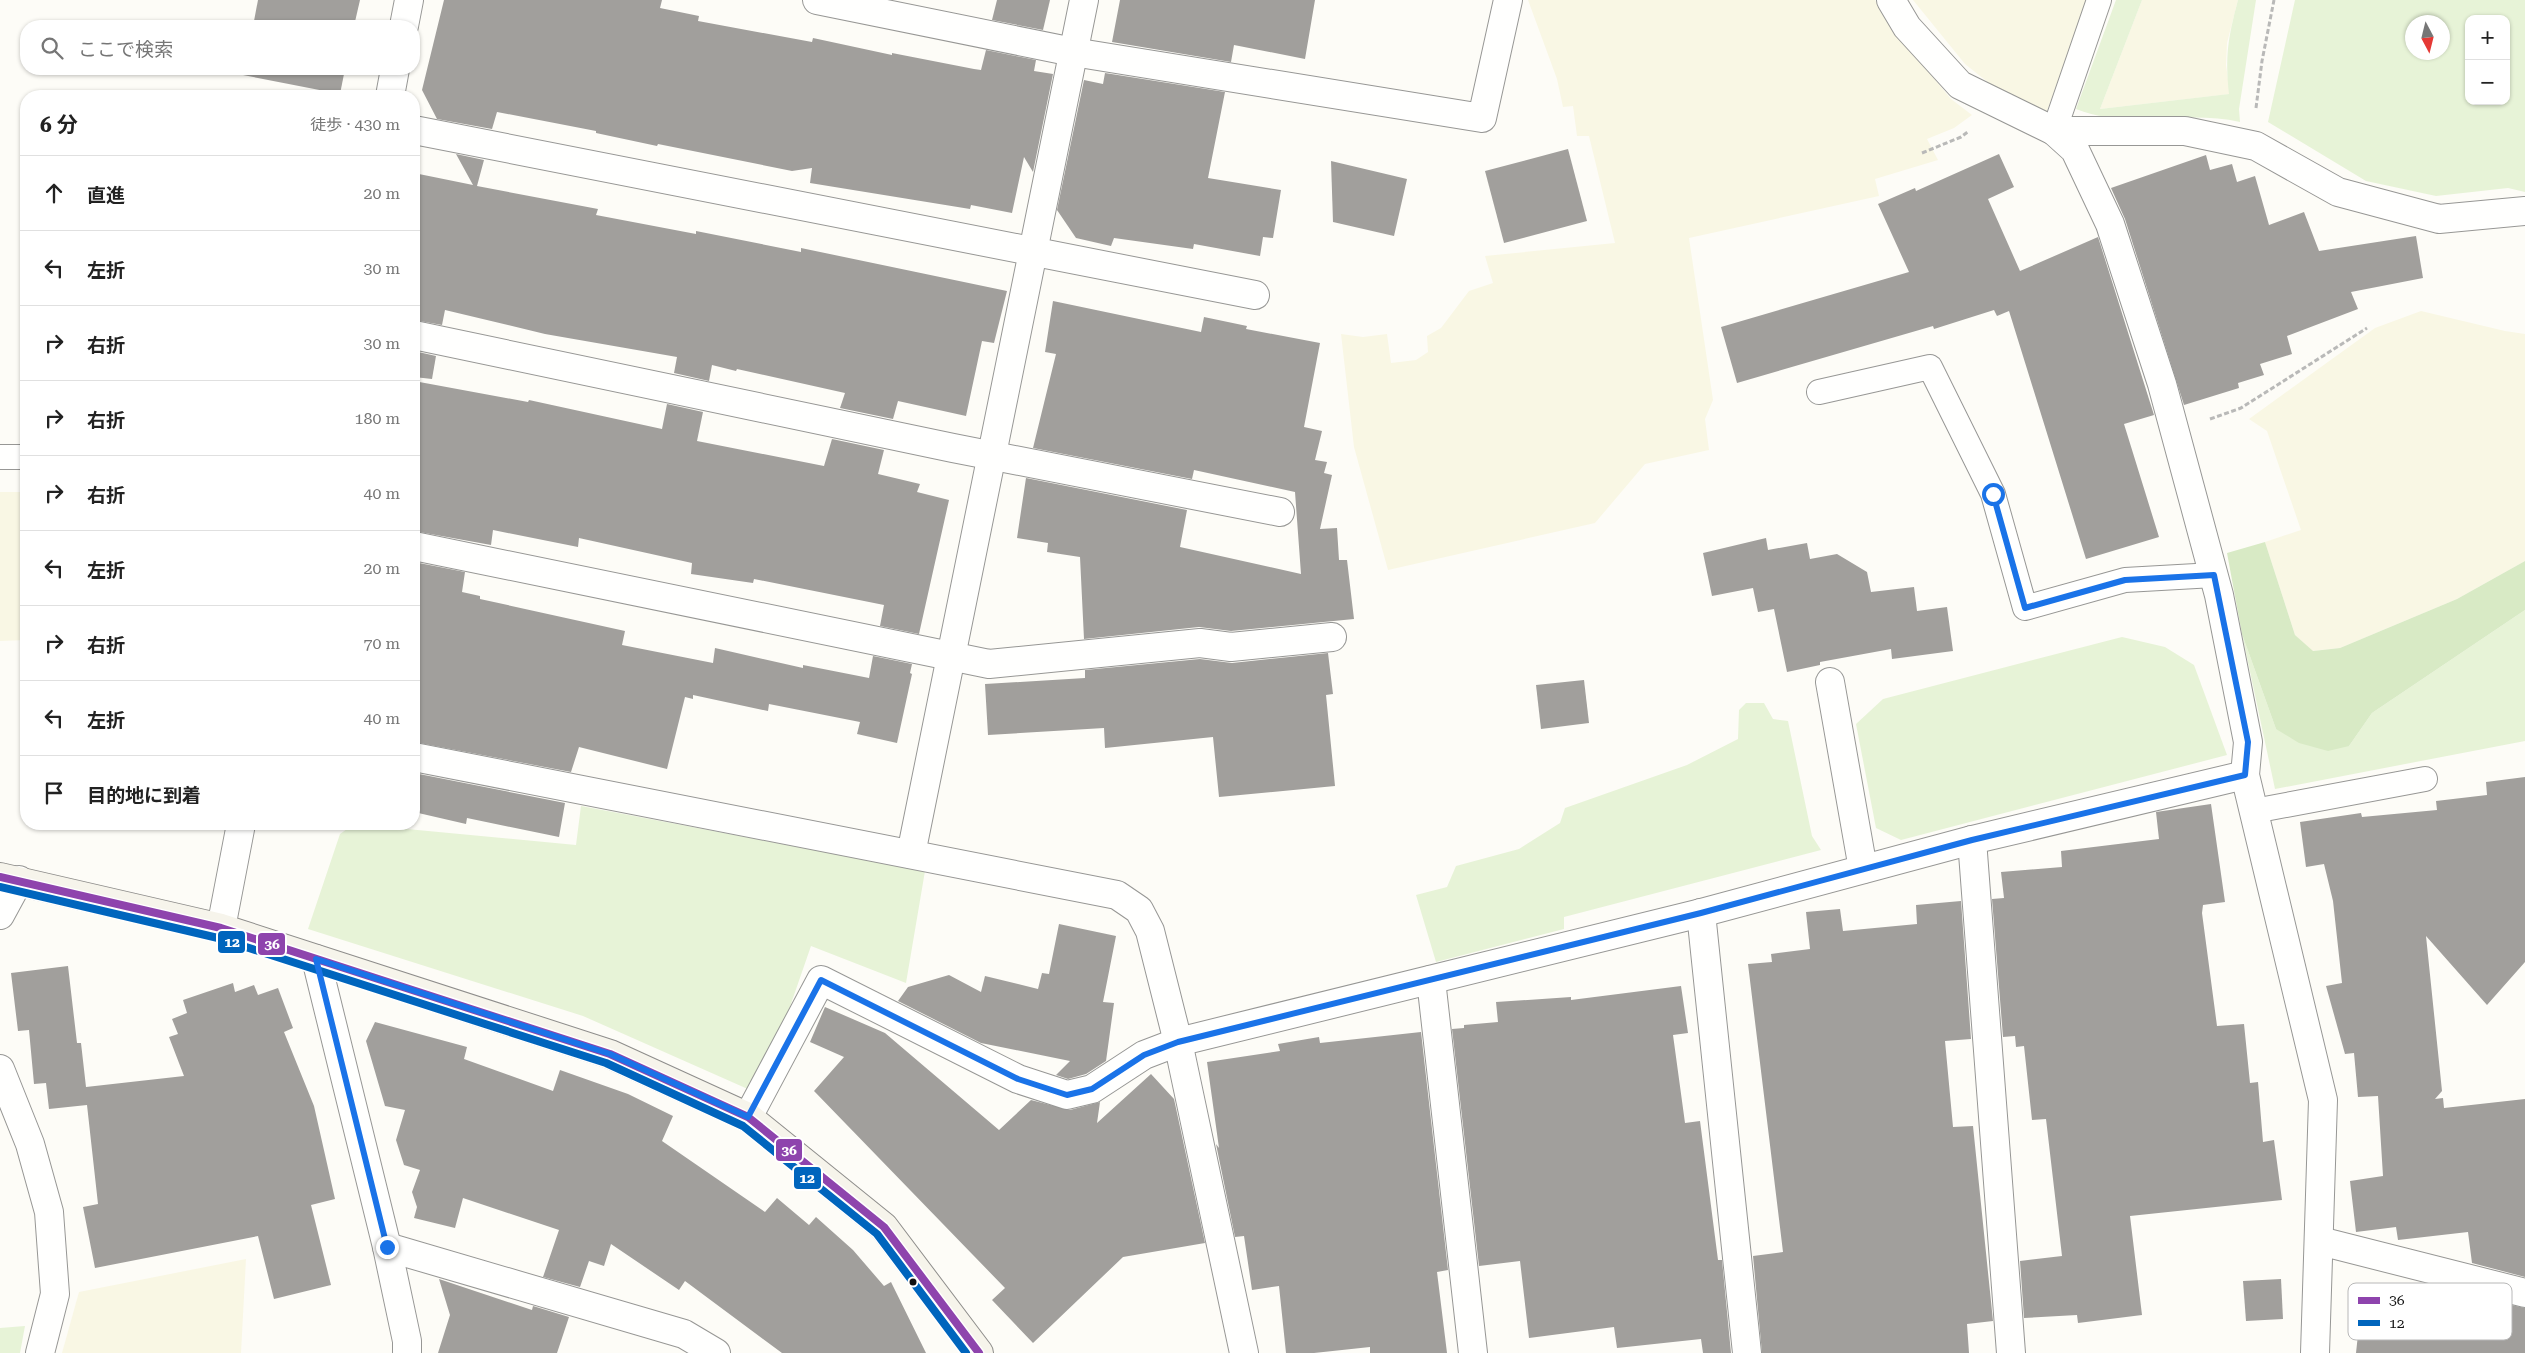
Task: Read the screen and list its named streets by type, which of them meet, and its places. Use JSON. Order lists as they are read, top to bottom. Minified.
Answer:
{"lines":["transit line 36","transit line 12"],"legend":["36","12"],"north":"bottom","page":{"map_buttons":["+","−"],"search":"ここで検索","heading":["6 分","徒歩 · 430 m"],"list":[["直進","20 m"],["左折","30 m"],["右折","30 m"],["右折","180 m"],["右折","40 m"],["左折","20 m"],["右折","70 m"],["左折","40 m"],"目的地に到着"]}}
